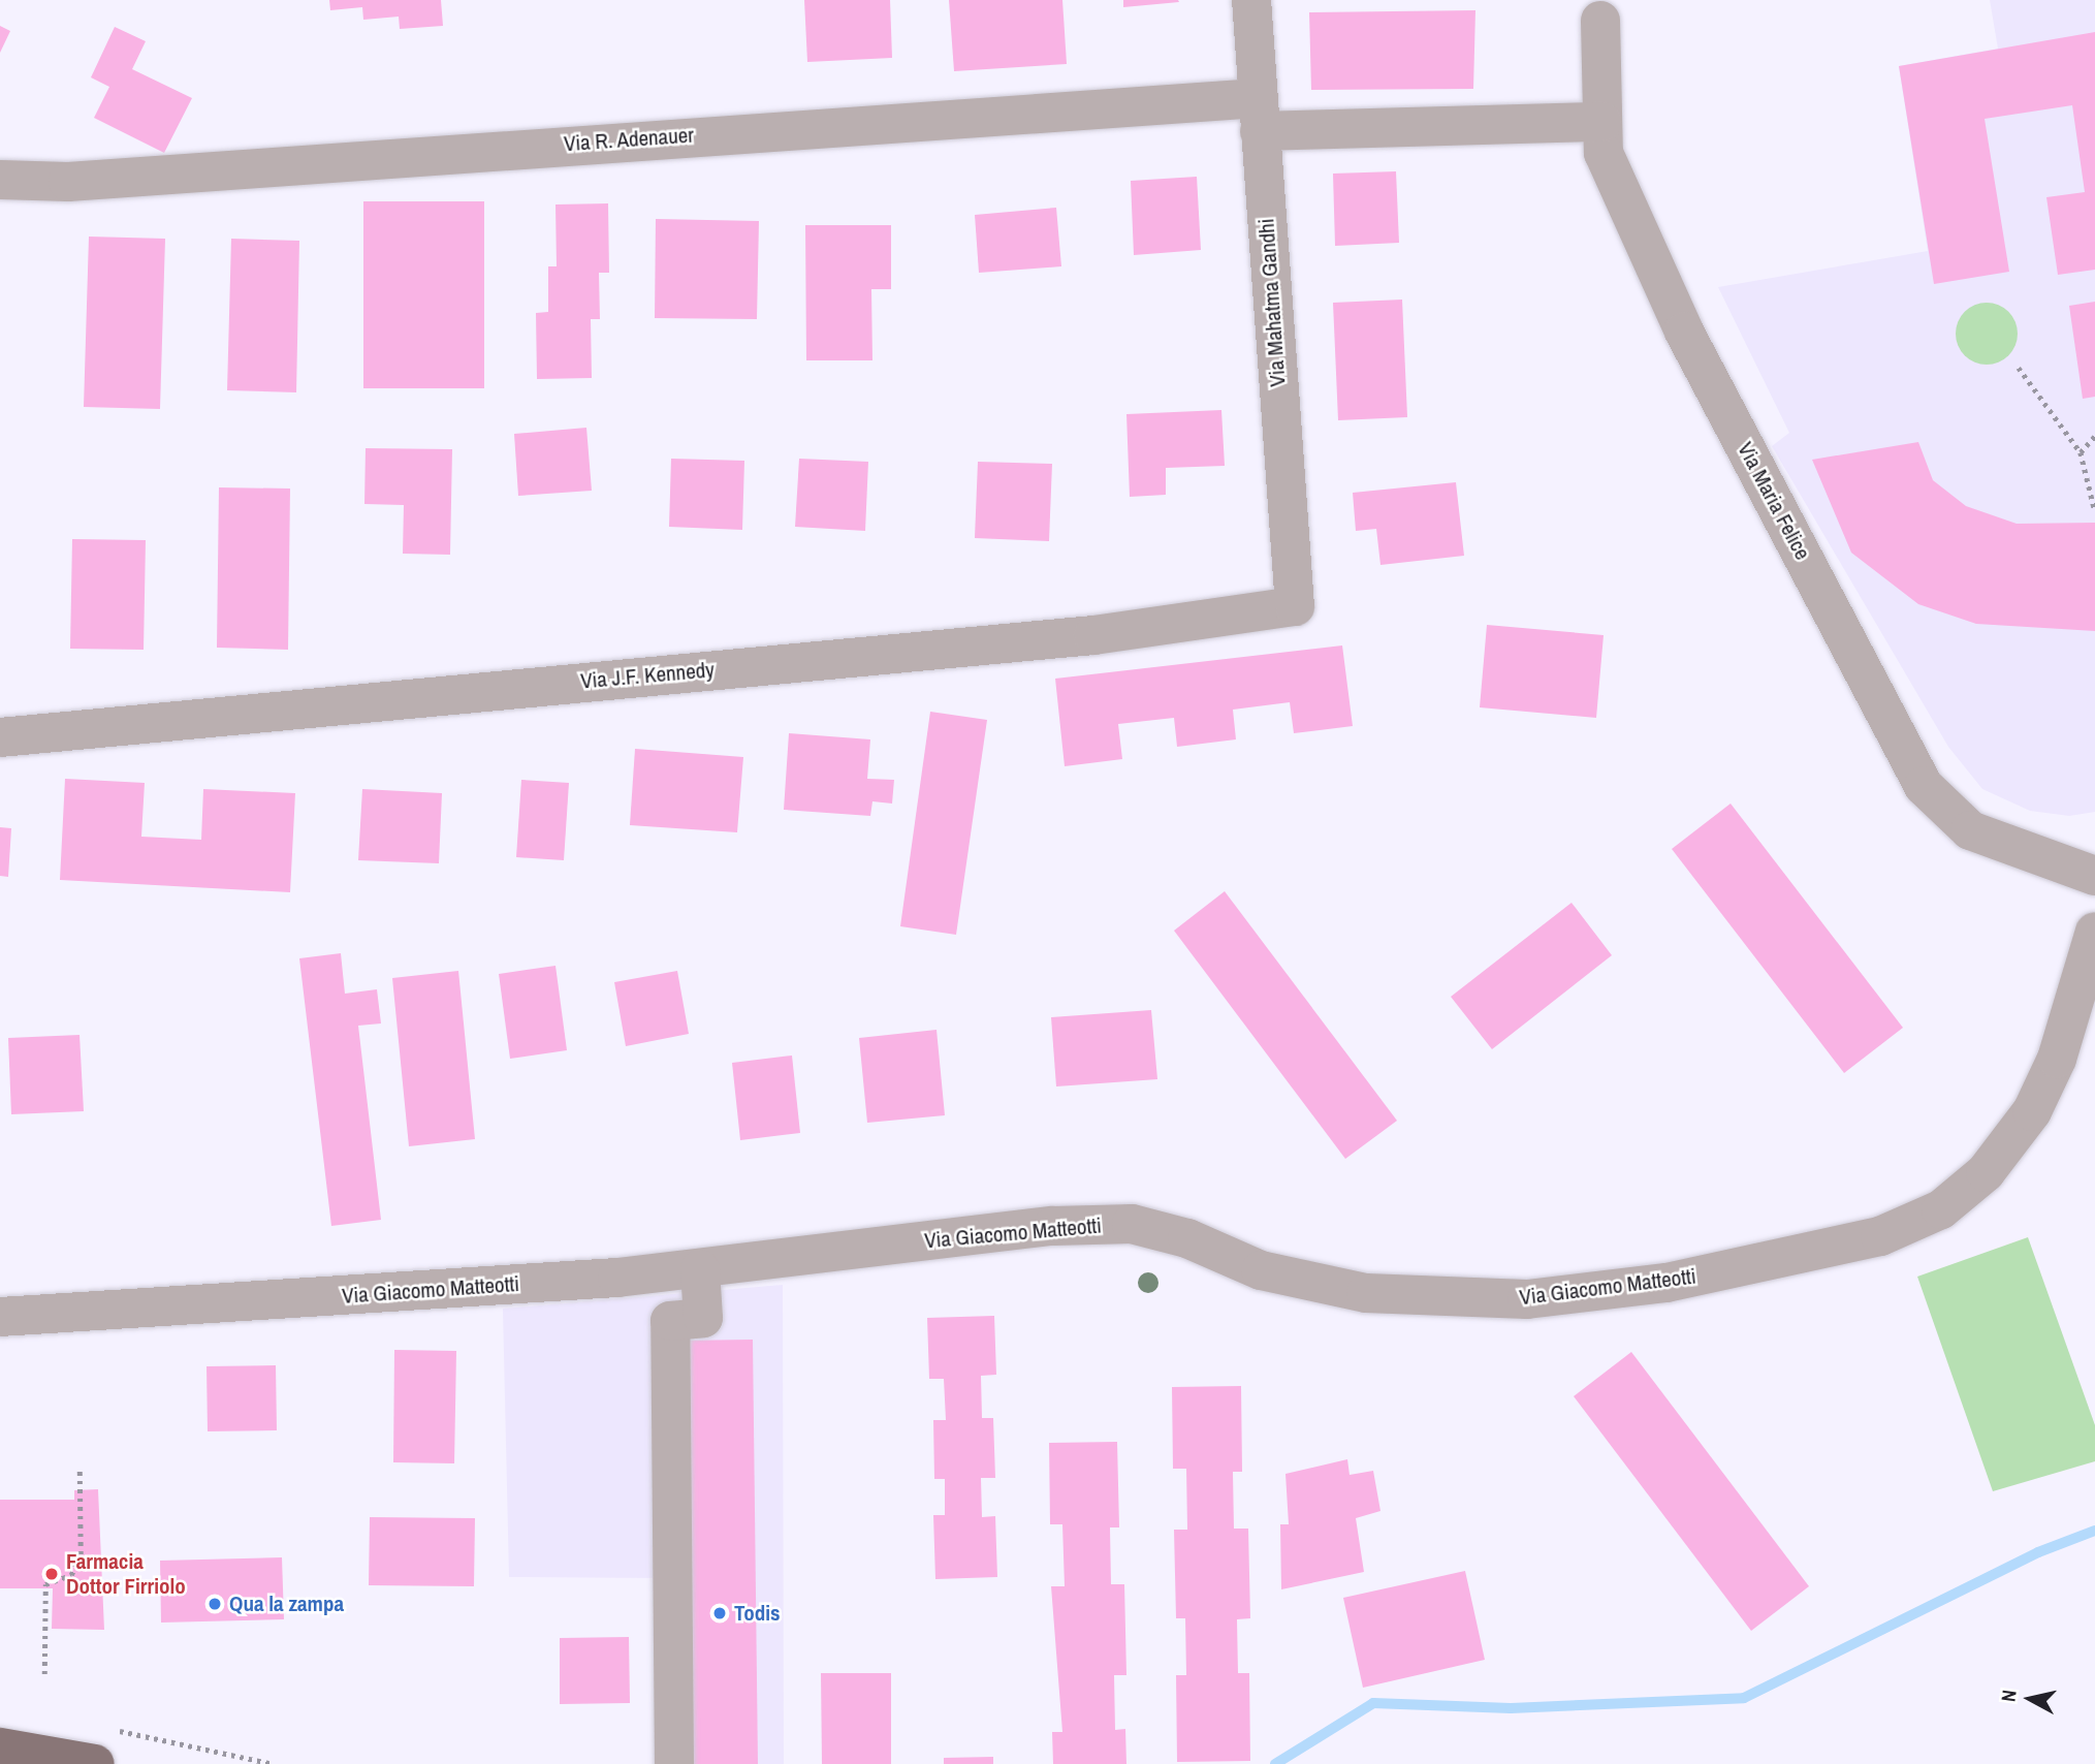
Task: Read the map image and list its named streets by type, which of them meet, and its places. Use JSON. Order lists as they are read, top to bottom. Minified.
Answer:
{"streets":{"street":["Via R. Adenauer","Via Mahatma Gandhi","Via Maria Felice","Via J.F. Kennedy","Via Giacomo Matteotti"]},"crossings":[["Via R. Adenauer","Via Mahatma Gandhi"],["Via R. Adenauer","Via Maria Felice"],["Via Mahatma Gandhi","Via J.F. Kennedy"]],"places":["Farmacia Dottor Firriolo","Qua la zampa","Todis"],"north":"left"}
